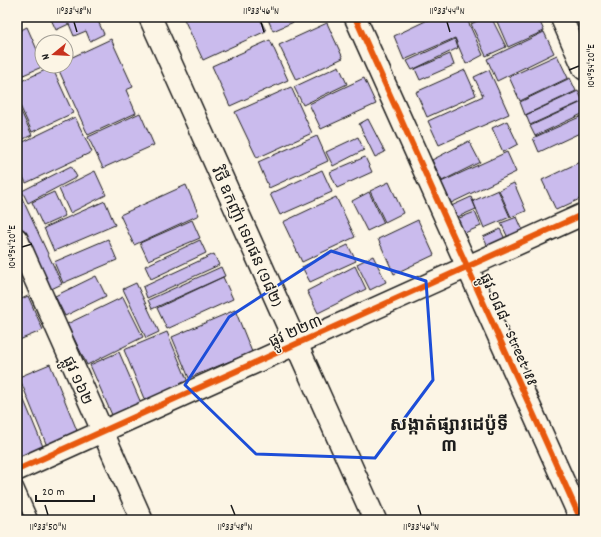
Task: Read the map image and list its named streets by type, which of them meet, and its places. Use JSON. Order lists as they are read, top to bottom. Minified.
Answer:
{"streets":{"street":["វិថី ឧកញ៉ា ទេពផន (១៨២)","ផ្លូវ ១៨៨ - Street 188","ផ្លូវ ២២៣","ផ្លូវ ១៦២"]},"crossings":[["វិថី ឧកញ៉ា ទេពផន (១៨២)","ផ្លូវ ២២៣"],["ផ្លូវ ១៨៨ - Street 188","ផ្លូវ ២២៣"],["ផ្លូវ ២២៣","ផ្លូវ ១៦២"]],"districts":["សង្កាត់ផ្សារដេប៉ូទី ៣"],"scale_bar":"20 m","north":"left","coordinates":["11°33'48\"N","11°33'46\"N","11°33'44\"N","104°54'20\"E","11°33'50\"N"]}
